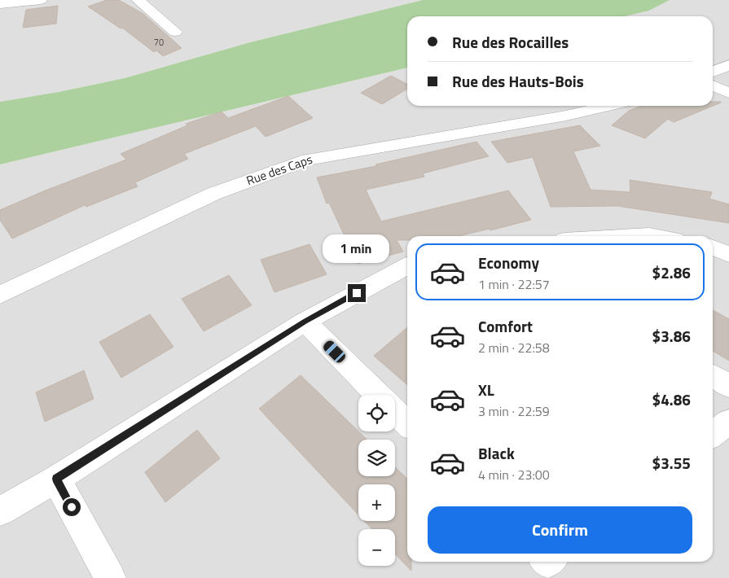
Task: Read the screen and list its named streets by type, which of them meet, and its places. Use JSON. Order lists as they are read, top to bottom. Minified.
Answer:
{"streets":{"street":["Rue des Caps"]},"house_numbers":["70"],"page":{"banner":["Rue des Rocailles","Rue des Hauts-Bois"],"bubble":"1 min","list":[{"name":"Economy","note":"1 min · 22:57","value":"$2.86"},{"name":"Comfort","note":"2 min · 22:58","value":"$3.86"},{"name":"XL","note":"3 min · 22:59","value":"$4.86"},{"name":"Black","note":"4 min · 23:00","value":"$3.55"}],"map_buttons":["+","−"],"buttons":"Confirm"}}
